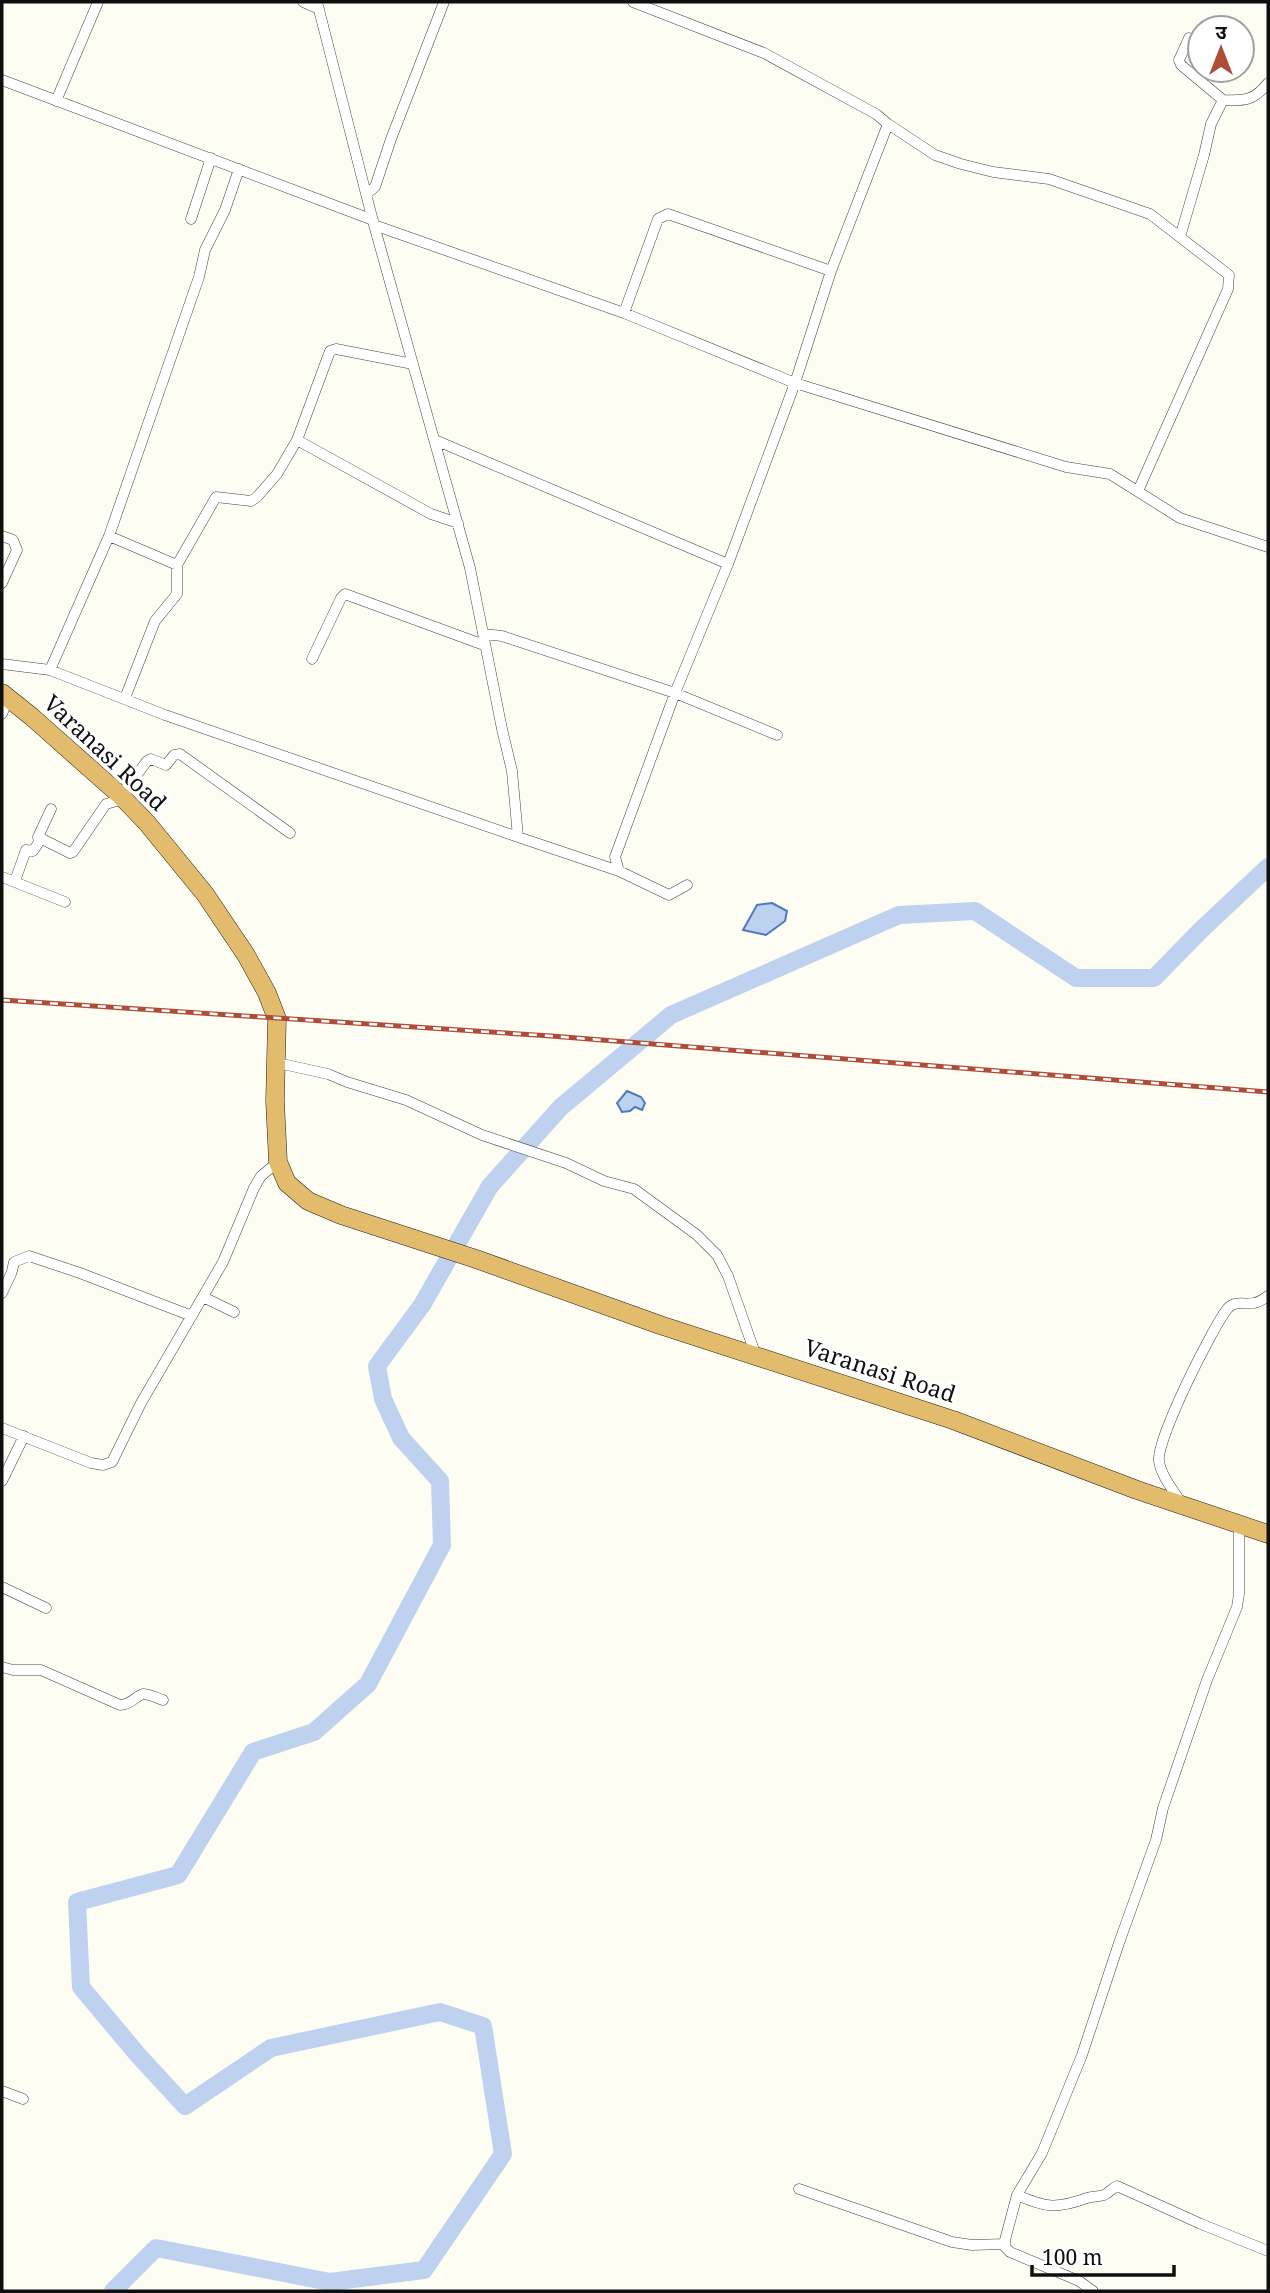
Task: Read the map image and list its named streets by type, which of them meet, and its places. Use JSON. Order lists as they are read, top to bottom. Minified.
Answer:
{"streets":{"highway":["Varanasi Road"]},"scale_bar":"100 m","north":"top"}
